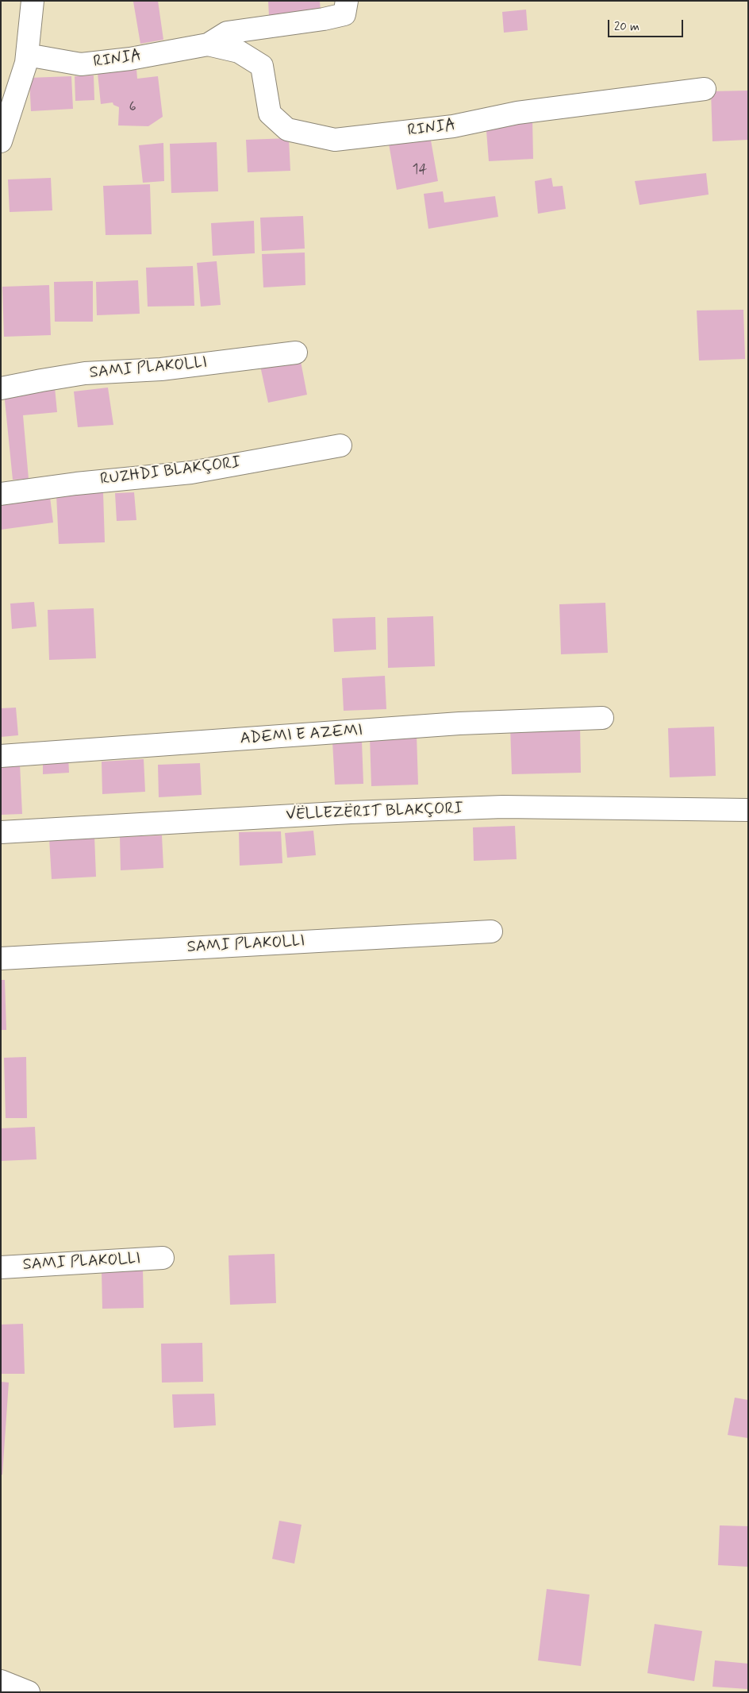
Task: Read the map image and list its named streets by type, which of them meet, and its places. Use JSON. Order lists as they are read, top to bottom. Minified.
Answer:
{"streets":{"street":["RINIA","SAMI PLAKOLLI","RUZHDI BLAKÇORI","ADEMI E AZEMI","VËLLEZËRIT BLAKÇORI"]},"house_numbers":["6","14"],"scale_bar":"20 m"}
